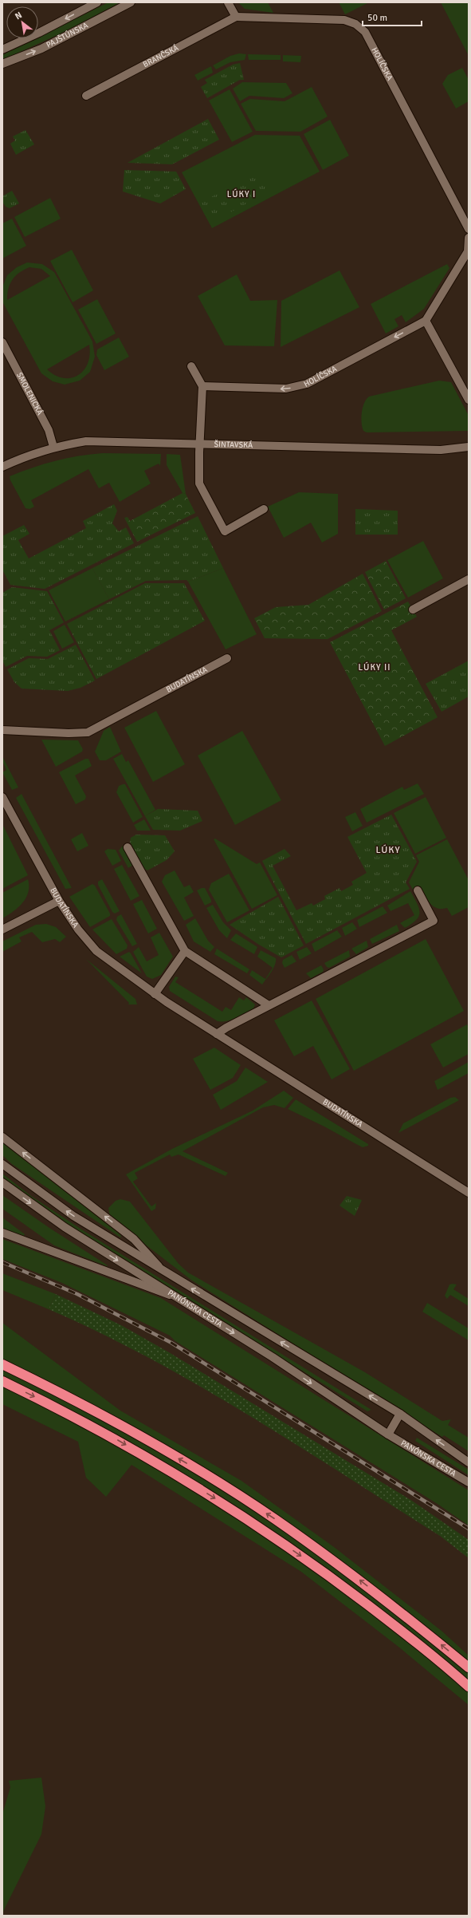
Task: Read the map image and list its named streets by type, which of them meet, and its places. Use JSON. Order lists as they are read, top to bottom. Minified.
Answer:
{"streets":{"street":["PAJŠTÚNSKA","BRANČSKÁ","HOLÍČSKA","SMOLENICKÁ","ŠINTAVSKÁ","BUDATÍNSKA","PANÓNSKA CESTA"]},"crossings":[["BRANČSKÁ","HOLÍČSKA"],["SMOLENICKÁ","ŠINTAVSKÁ"]],"one_way":["HOLÍČSKA"],"districts":["LÚKY I","LÚKY II","LÚKY"],"scale_bar":"50 m","north":"top left"}
